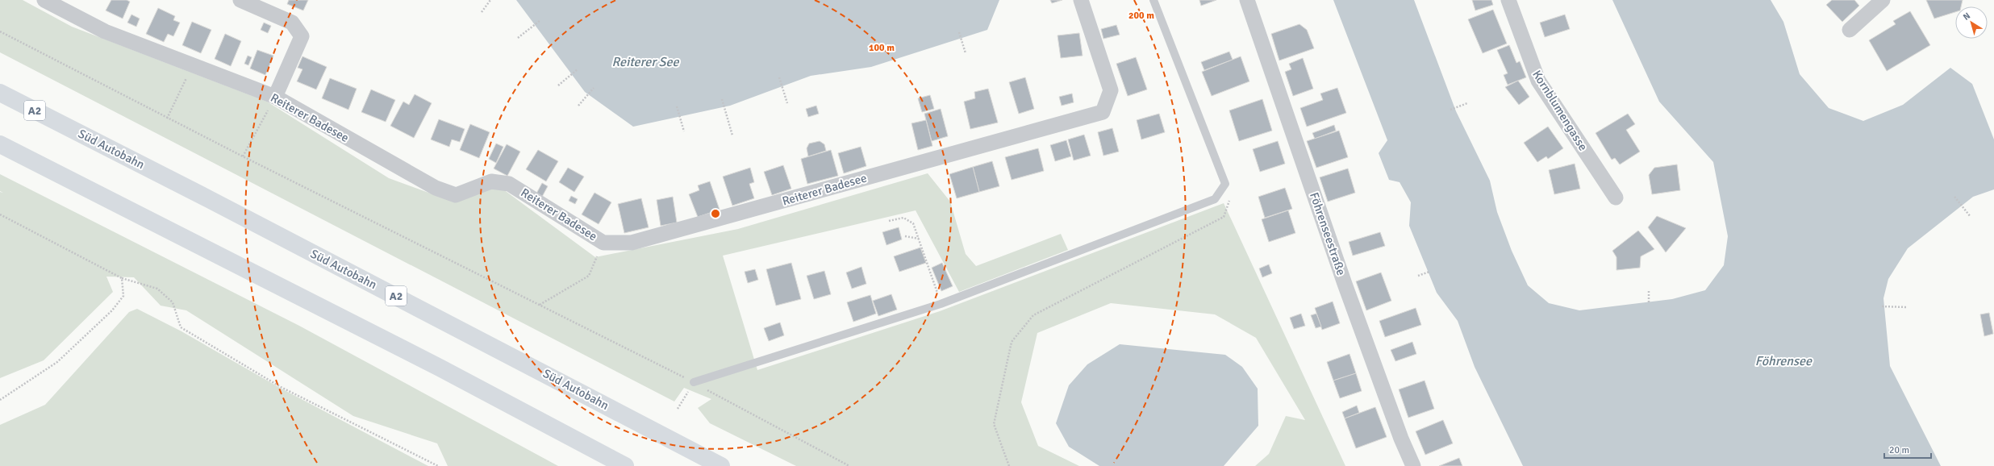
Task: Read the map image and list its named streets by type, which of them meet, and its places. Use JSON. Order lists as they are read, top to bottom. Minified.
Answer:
{"streets":{"highway":["A2","Süd Autobahn"],"street":["Kornblumengasse","Reiterer Badesee","Föhrenseestraße"]},"water":["Reiterer See","Föhrensee"],"scale_bar":"20 m","north":"top left","rings":["200 m","100 m"]}
